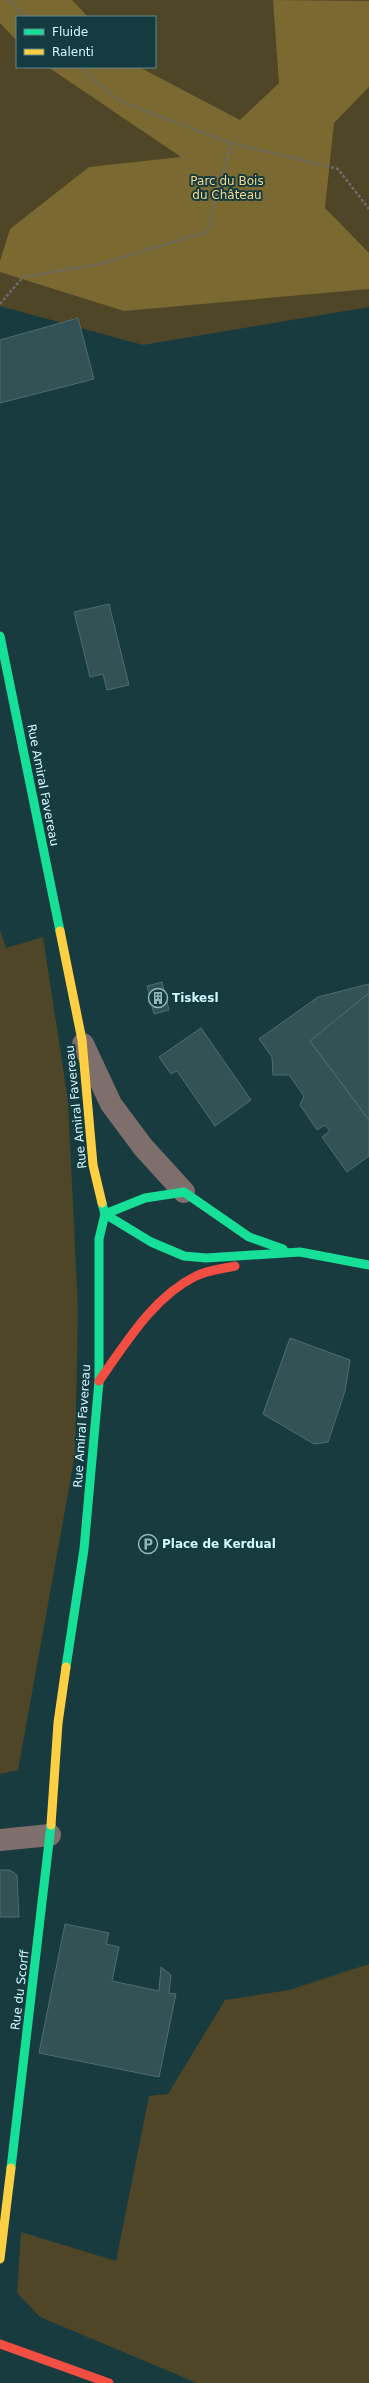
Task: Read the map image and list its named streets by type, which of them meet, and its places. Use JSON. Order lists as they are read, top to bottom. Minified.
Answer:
{"streets":{"main road":["Rue Amiral Favereau","Rue du Scorff"]},"crossings":[["Rue Amiral Favereau","Rue du Scorff"]],"parks":["Parc du Bois du Château"],"places":{"building":["Tiskesl"],"parking":["Place de Kerdual"]},"legend":["Fluide","Ralenti"]}
